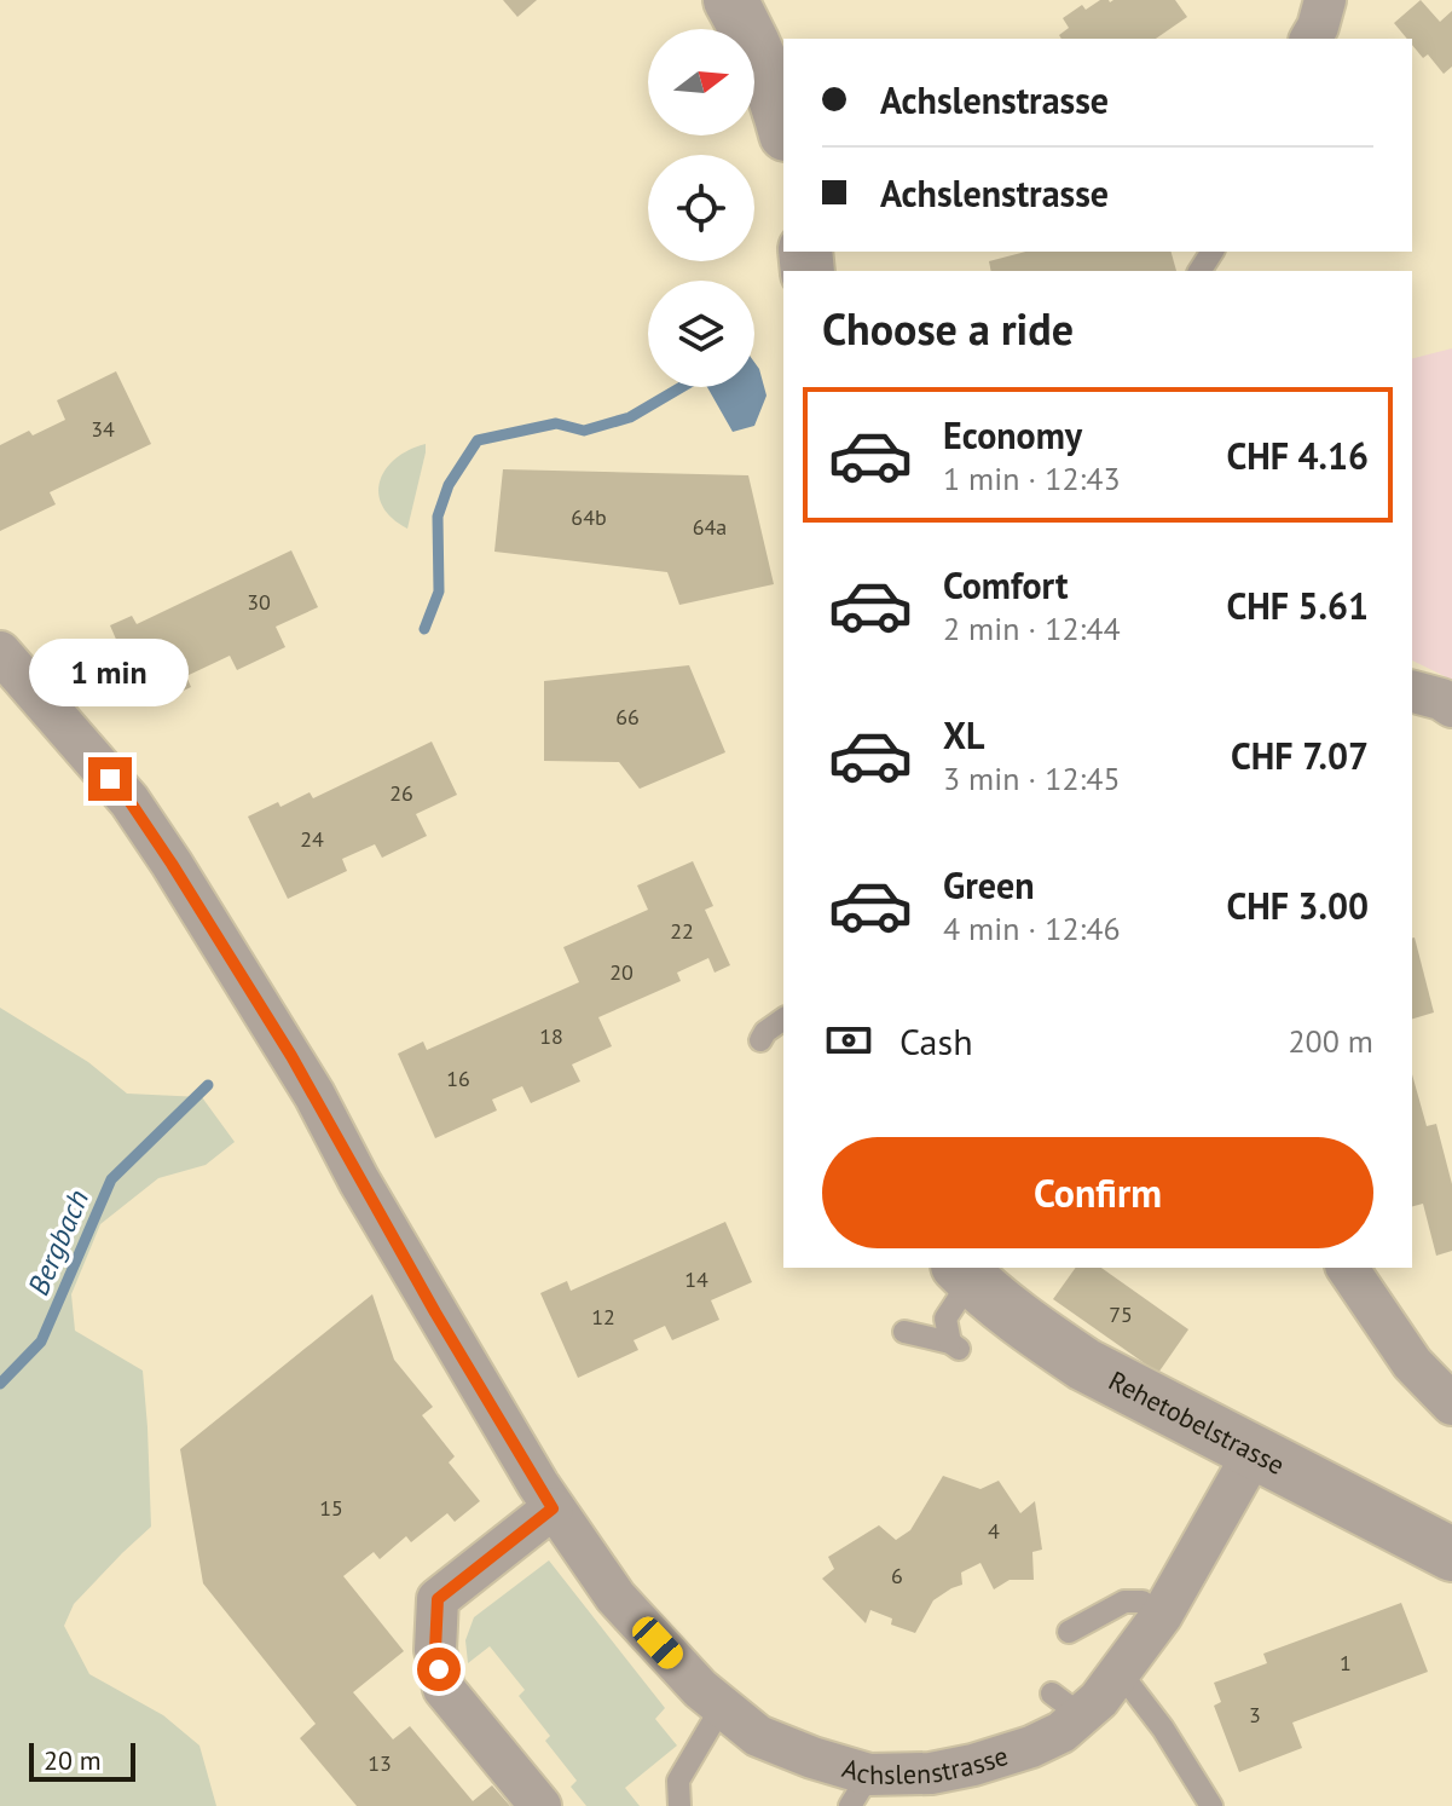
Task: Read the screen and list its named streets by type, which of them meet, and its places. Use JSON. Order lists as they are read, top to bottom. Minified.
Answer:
{"streets":{"street":["Rehetobelstrasse","Achslenstrasse"]},"crossings":[["Rehetobelstrasse","Achslenstrasse"]],"water":["Bergbach"],"house_numbers":["34","64b","64a","30","66","26","24","22","20","18","16","14","75","12","15","4","6","1","3","13"],"scale_bar":"20 m","north":"right","page":{"banner":["Achslenstrasse","Achslenstrasse"],"heading":"Choose a ride","list":[{"name":"Economy","note":"1 min · 12:43","value":"CHF 4.16"},{"name":"Comfort","note":"2 min · 12:44","value":"CHF 5.61"},{"name":"XL","note":"3 min · 12:45","value":"CHF 7.07"},{"name":"Green","note":"4 min · 12:46","value":"CHF 3.00"}],"bubble":"1 min","pay":["Cash","200 m"],"buttons":"Confirm","scale":"20 m"}}
